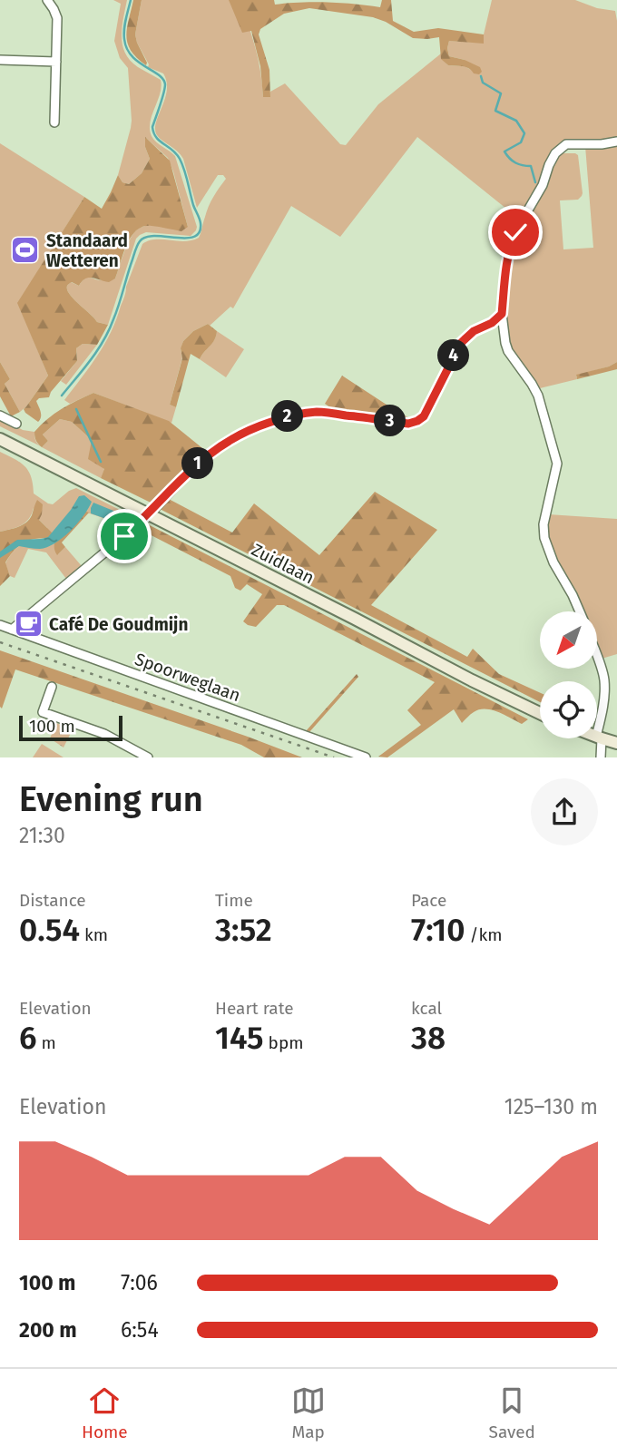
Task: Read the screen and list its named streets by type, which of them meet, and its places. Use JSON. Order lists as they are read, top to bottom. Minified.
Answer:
{"streets":{"main road":["Zuidlaan"],"street":["Spoorweglaan"]},"places":{"sports":["Standaard Wetteren"],"cafe":["Café De Goudmijn"]},"scale_bar":"100 m","north":"bottom left","page":{"pins":["4","2","3","1"],"scale":"100 m","heading":["Evening run","21:30"],"stats":[["Distance","0.54 km"],["Time","3:52"],["Pace","7:10 /km"],["Elevation","6 m"],["Heart rate","145 bpm"],["kcal","38"]],"chart":["Elevation","125–130 m"],"list":[{"name":"100 m","note":"7:06"},{"name":"200 m","note":"6:54"}],"tabs":["Home","Map","Saved"]}}
